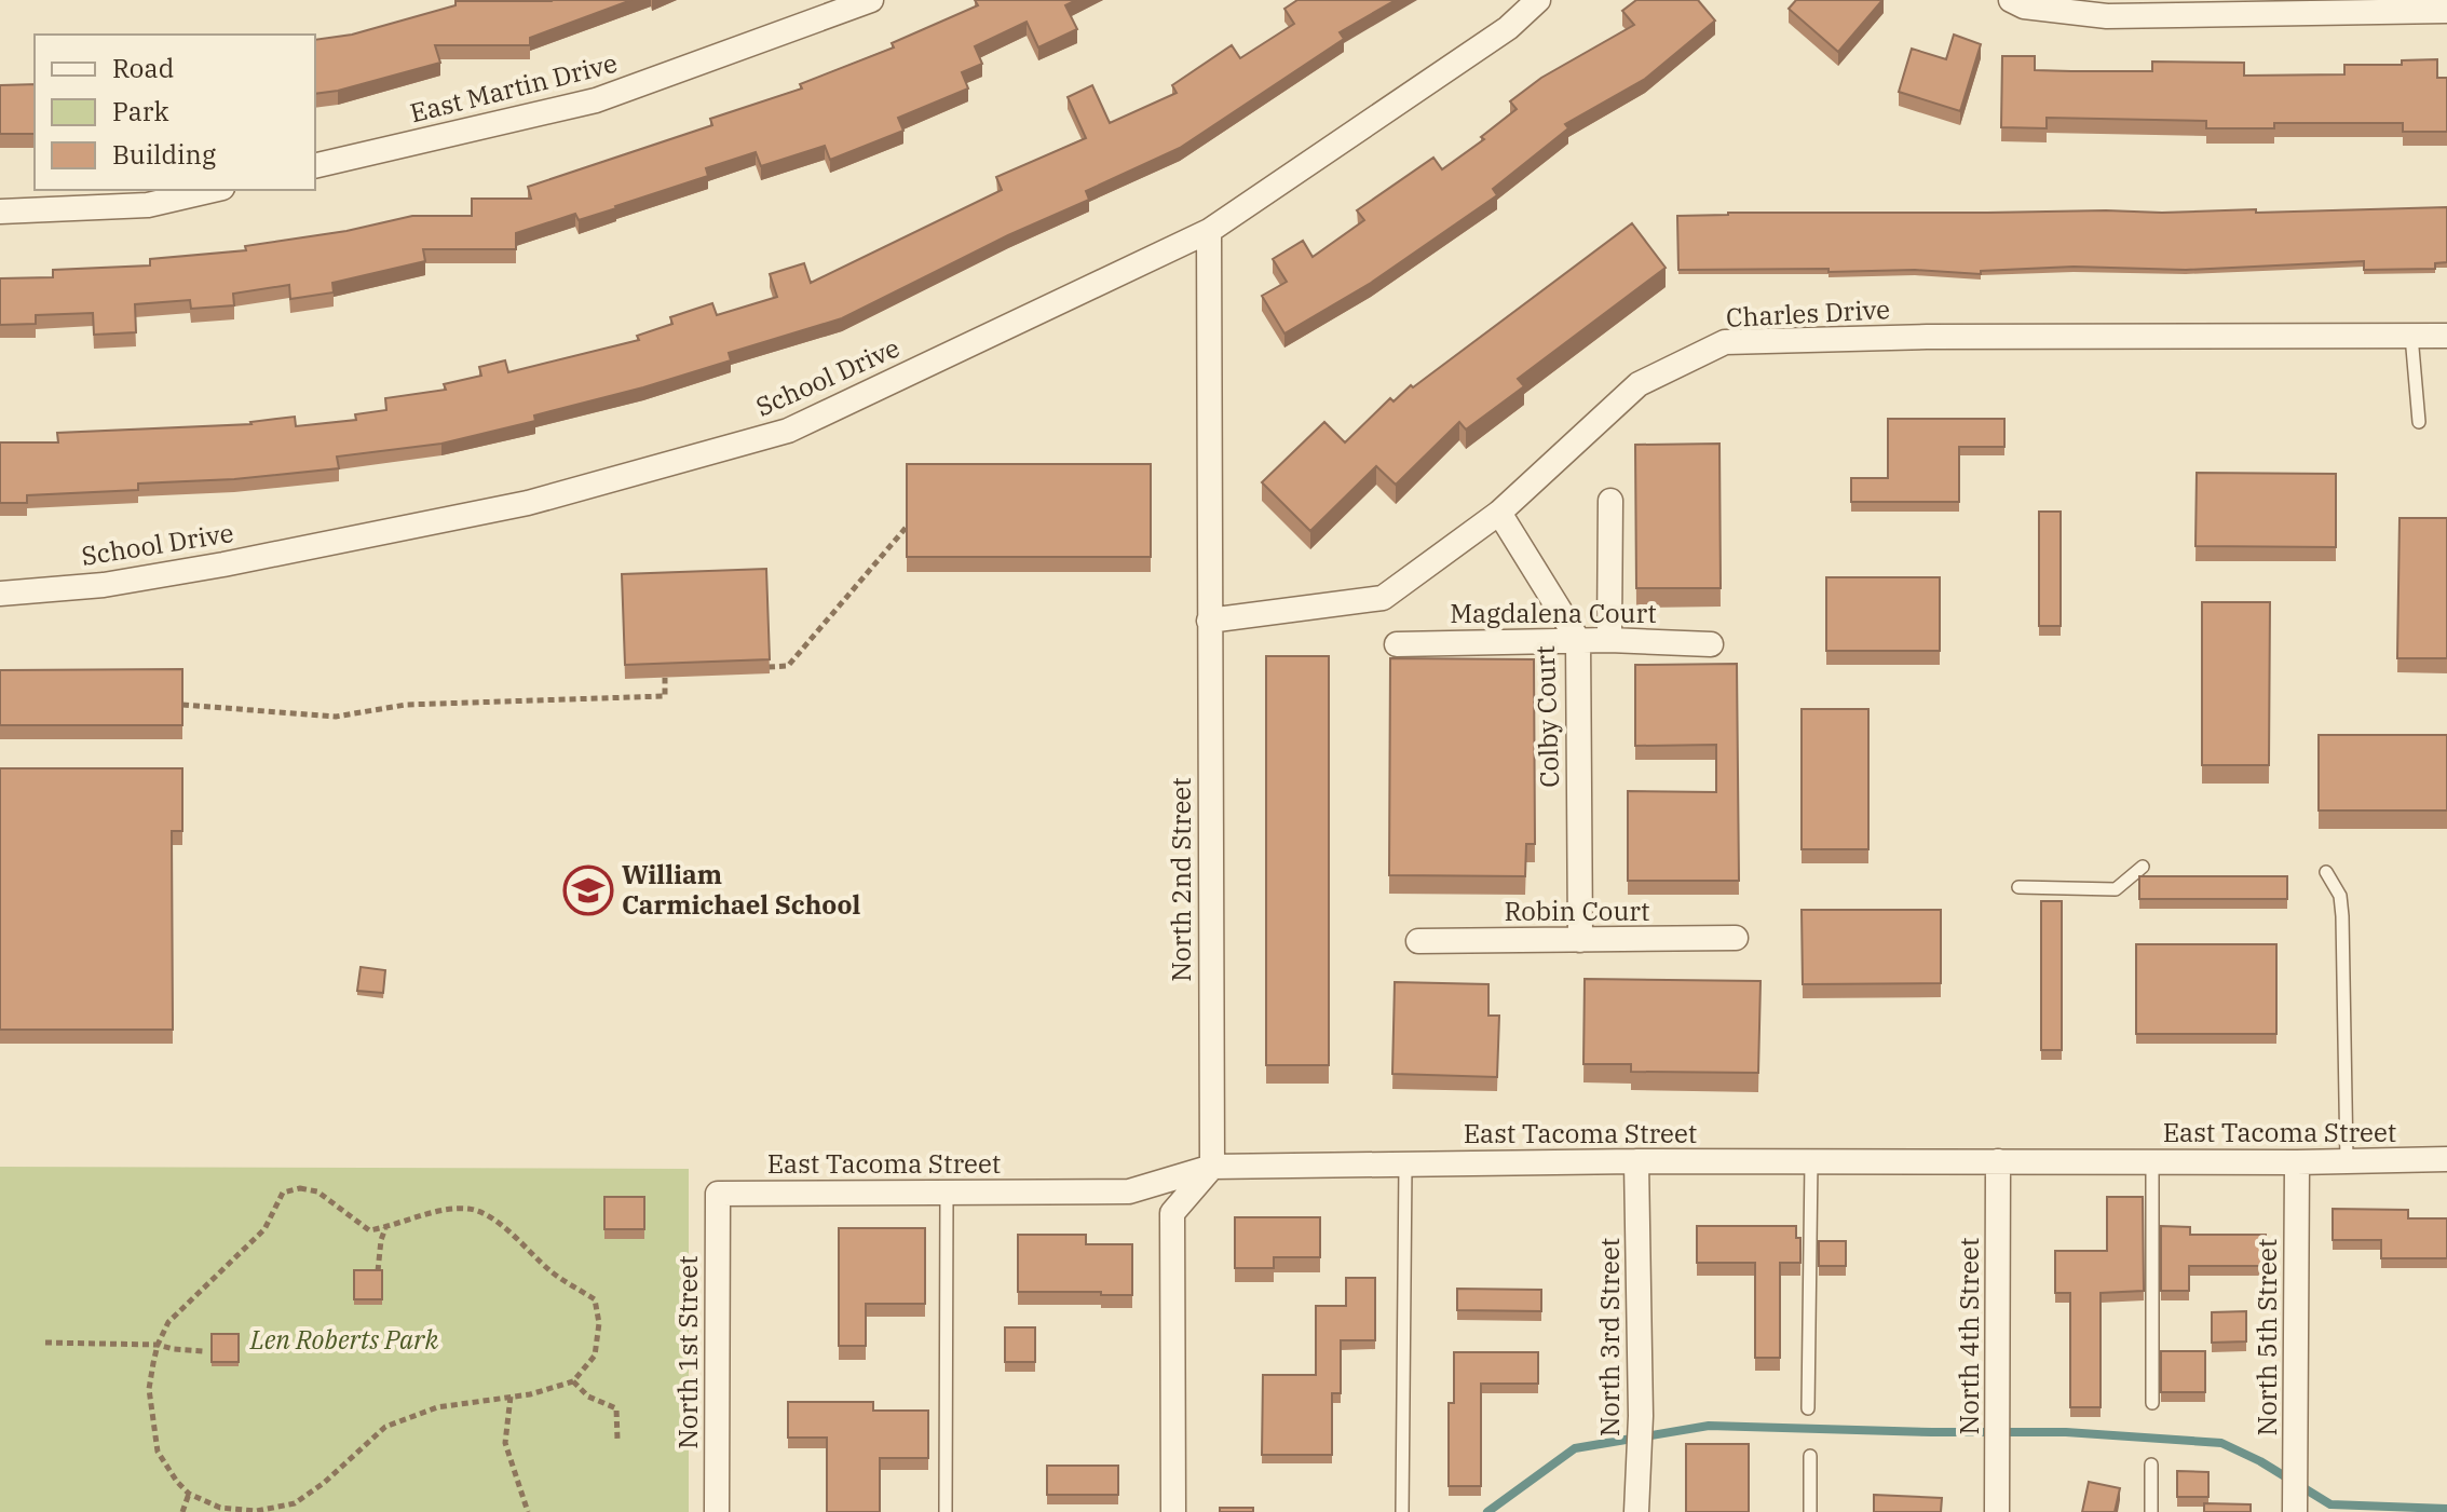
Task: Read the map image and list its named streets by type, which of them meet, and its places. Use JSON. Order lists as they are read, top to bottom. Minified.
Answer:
{"streets":{"street":["East Martin Drive","Charles Drive","School Drive","Magdalena Court","Colby Court","North 2nd Street","Robin Court","East Tacoma Street","North 4th Street","North 3rd Street","North 5th Street","North 1st Street"]},"crossings":[["Charles Drive","Colby Court"],["Charles Drive","North 2nd Street"],["School Drive","North 2nd Street"],["Magdalena Court","Colby Court"],["Colby Court","Robin Court"],["North 2nd Street","East Tacoma Street"],["East Tacoma Street","North 4th Street"],["East Tacoma Street","North 3rd Street"],["East Tacoma Street","North 5th Street"],["East Tacoma Street","North 1st Street"]],"parks":["Len Roberts Park"],"places":{"school or university":["William Carmichael School"]},"legend":["Road","Park","Building"]}
